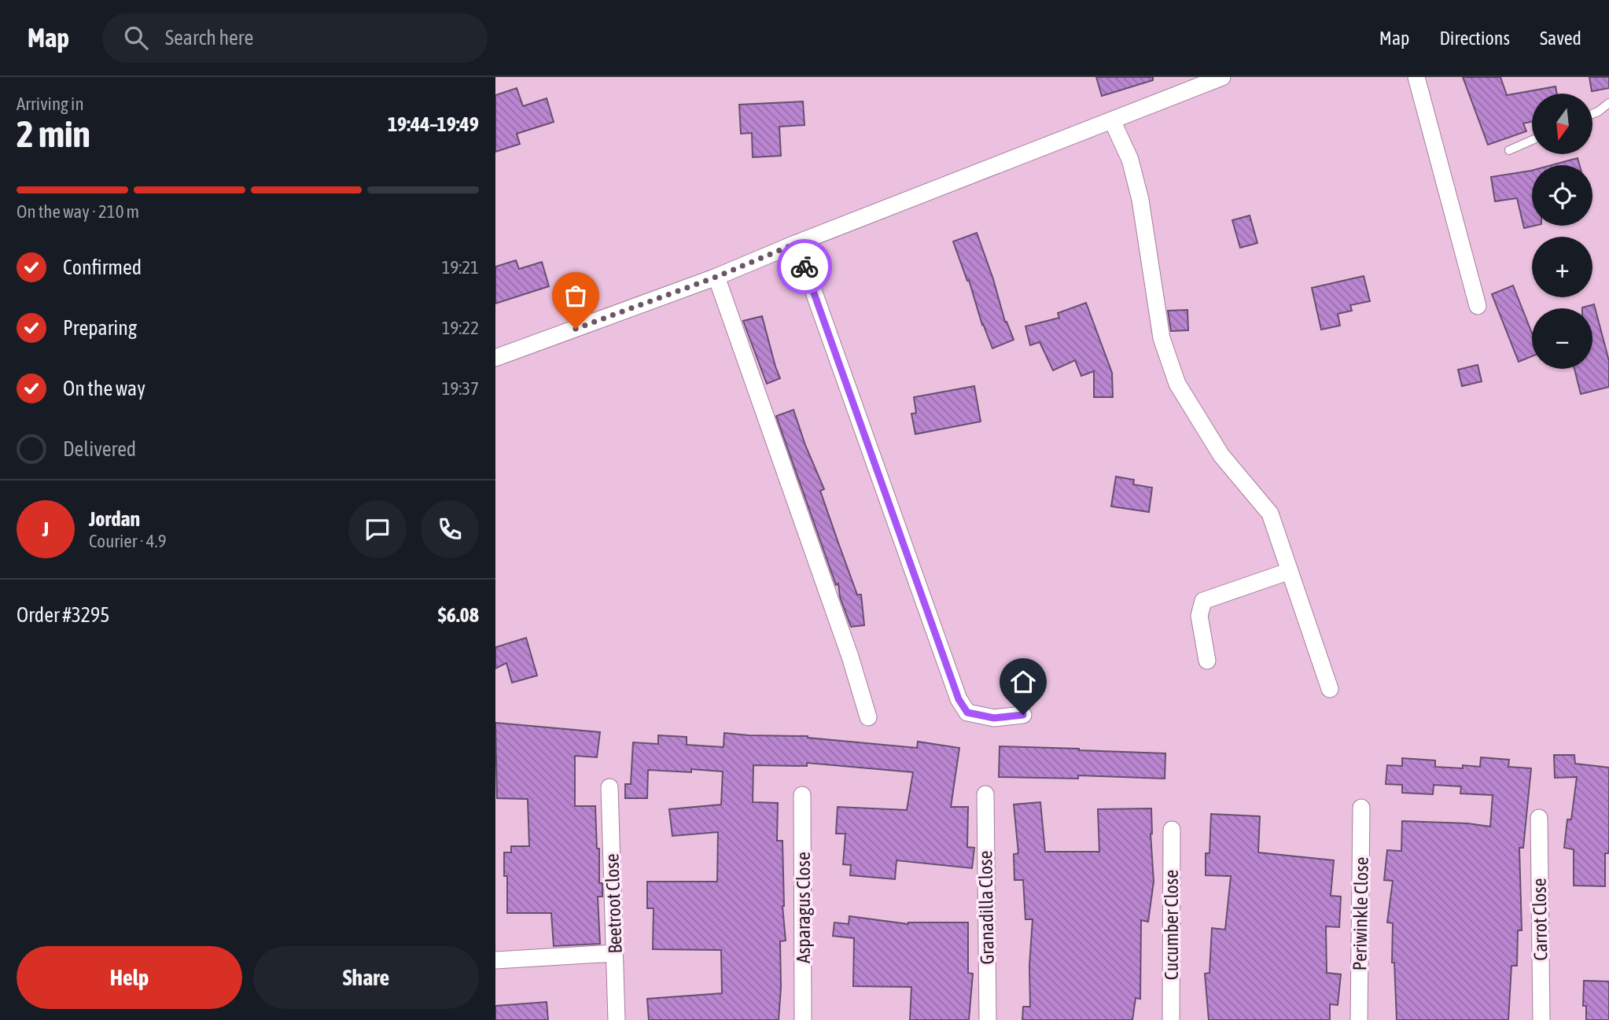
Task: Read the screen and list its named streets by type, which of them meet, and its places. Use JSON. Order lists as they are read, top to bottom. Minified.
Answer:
{"streets":{"street":["Beetroot Close","Asparagus Close","Granadilla Close","Periwinkle Close","Carrot Close","Cucumber Close"]},"north":"bottom","page":{"header":"Map","search":"Search here","nav":["Map","Directions","Saved"],"heading":["2 min","Arriving in","19:44–19:49"],"panel":["Jordan","Courier · 4.9","Order #3295","$6.08"],"map_buttons":["+","−"],"bar":"On the way · 210 m","list":[["Confirmed","19:21"],["Preparing","19:22"],["On the way","19:37"],"Delivered"],"round":"J","buttons":["Help","Share"]}}
